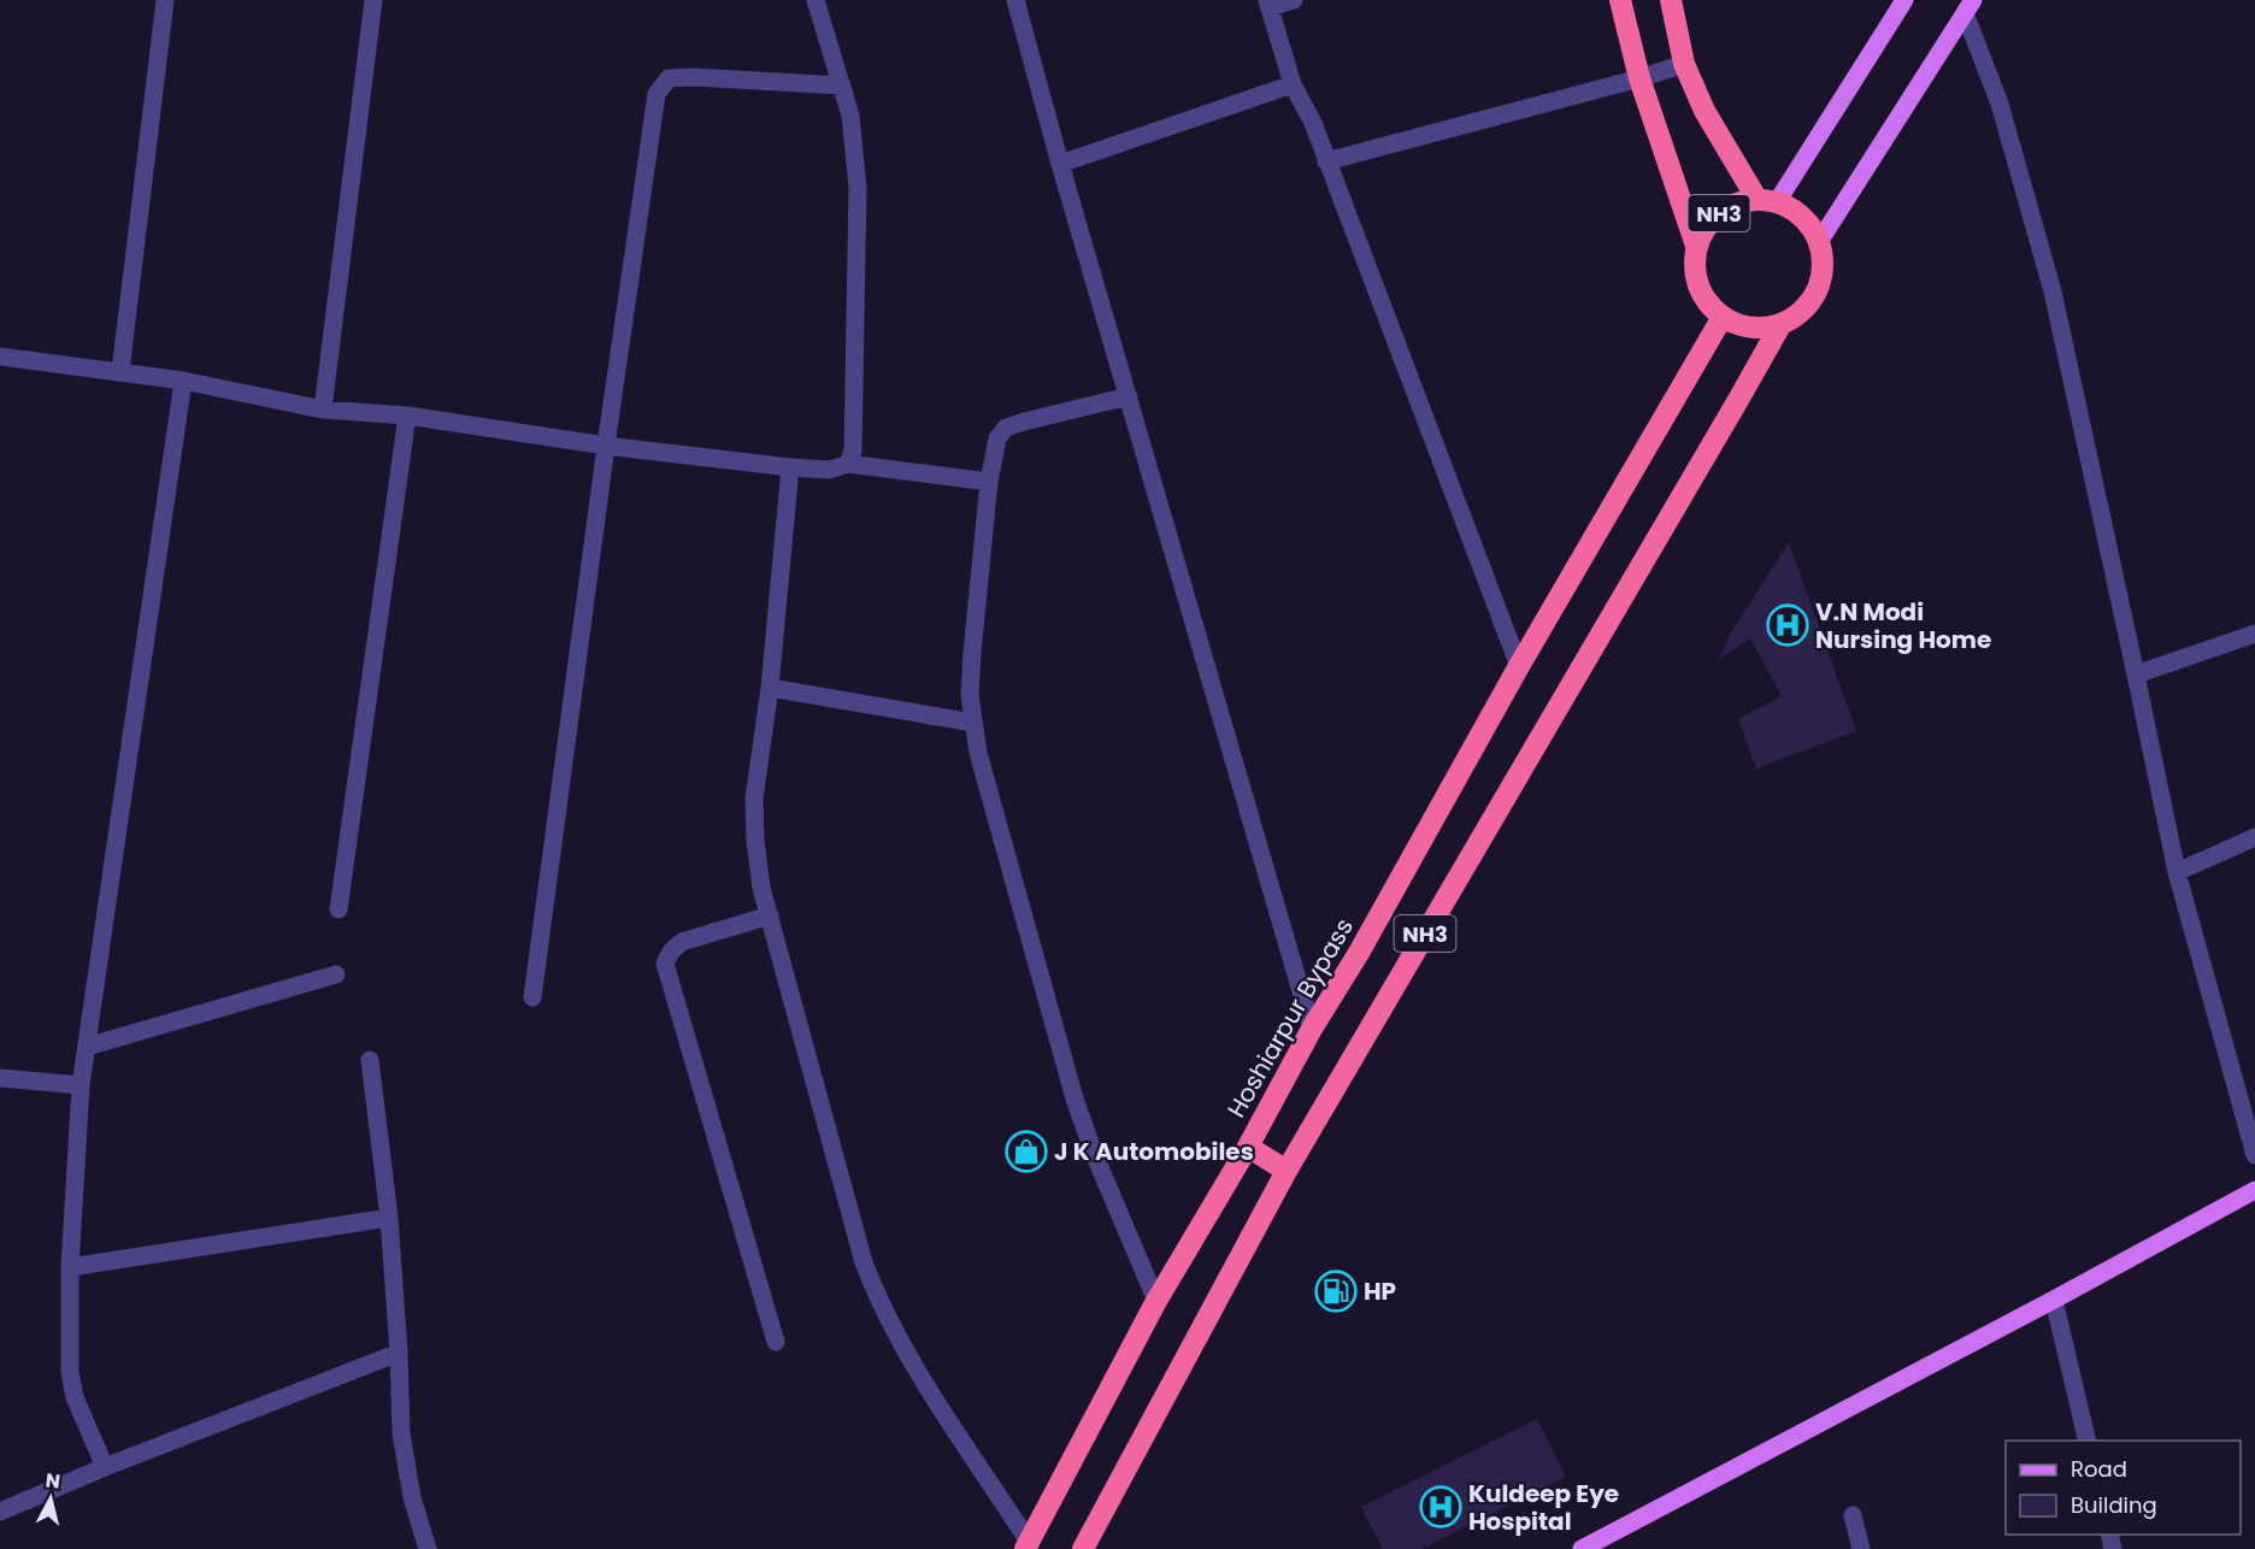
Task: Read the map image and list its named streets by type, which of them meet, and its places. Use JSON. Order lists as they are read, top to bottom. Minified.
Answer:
{"streets":{"highway":["NH3","Hoshiarpur Bypass"]},"crossings":[["NH3","Hoshiarpur Bypass"]],"places":{"hospital":["V.N Modi Nursing Home","Kuldeep Eye Hospital"],"shop":["J K Automobiles"],"fuel station":["HP"]},"legend":["Road","Building"],"north":"top"}
